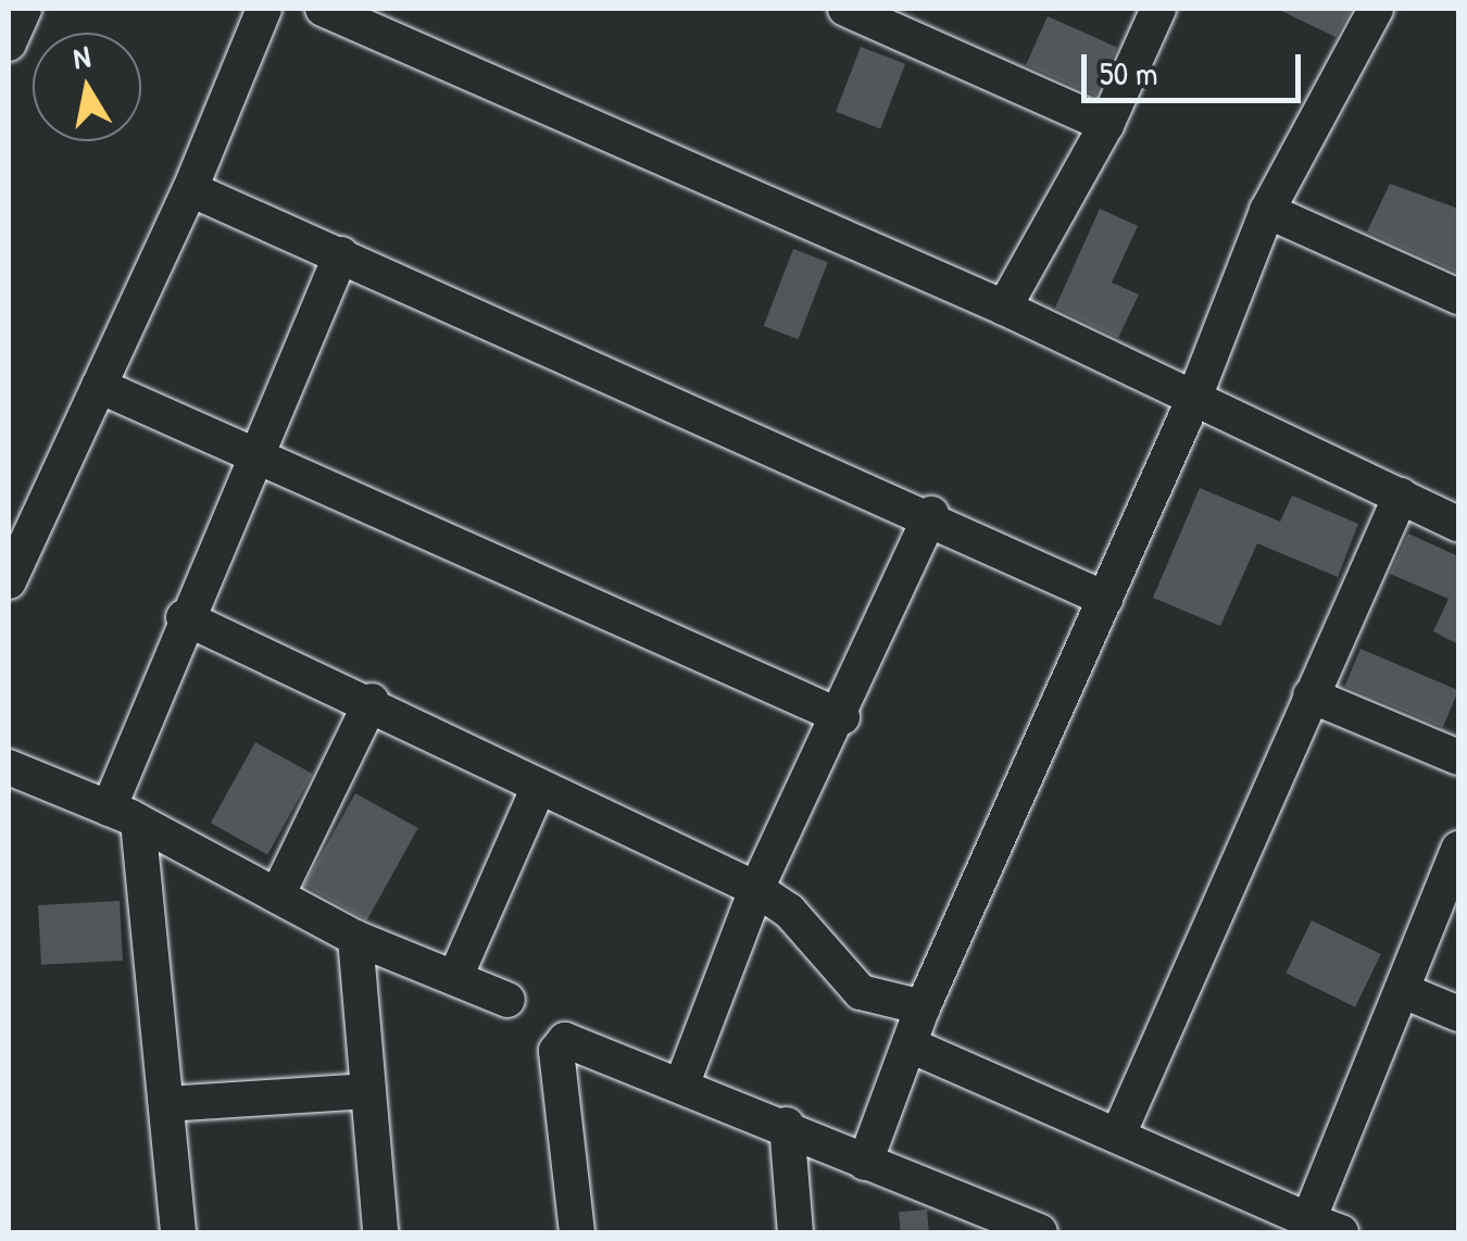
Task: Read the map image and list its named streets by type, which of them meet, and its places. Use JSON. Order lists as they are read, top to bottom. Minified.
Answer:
{"scale_bar":"50 m","north":"top"}
